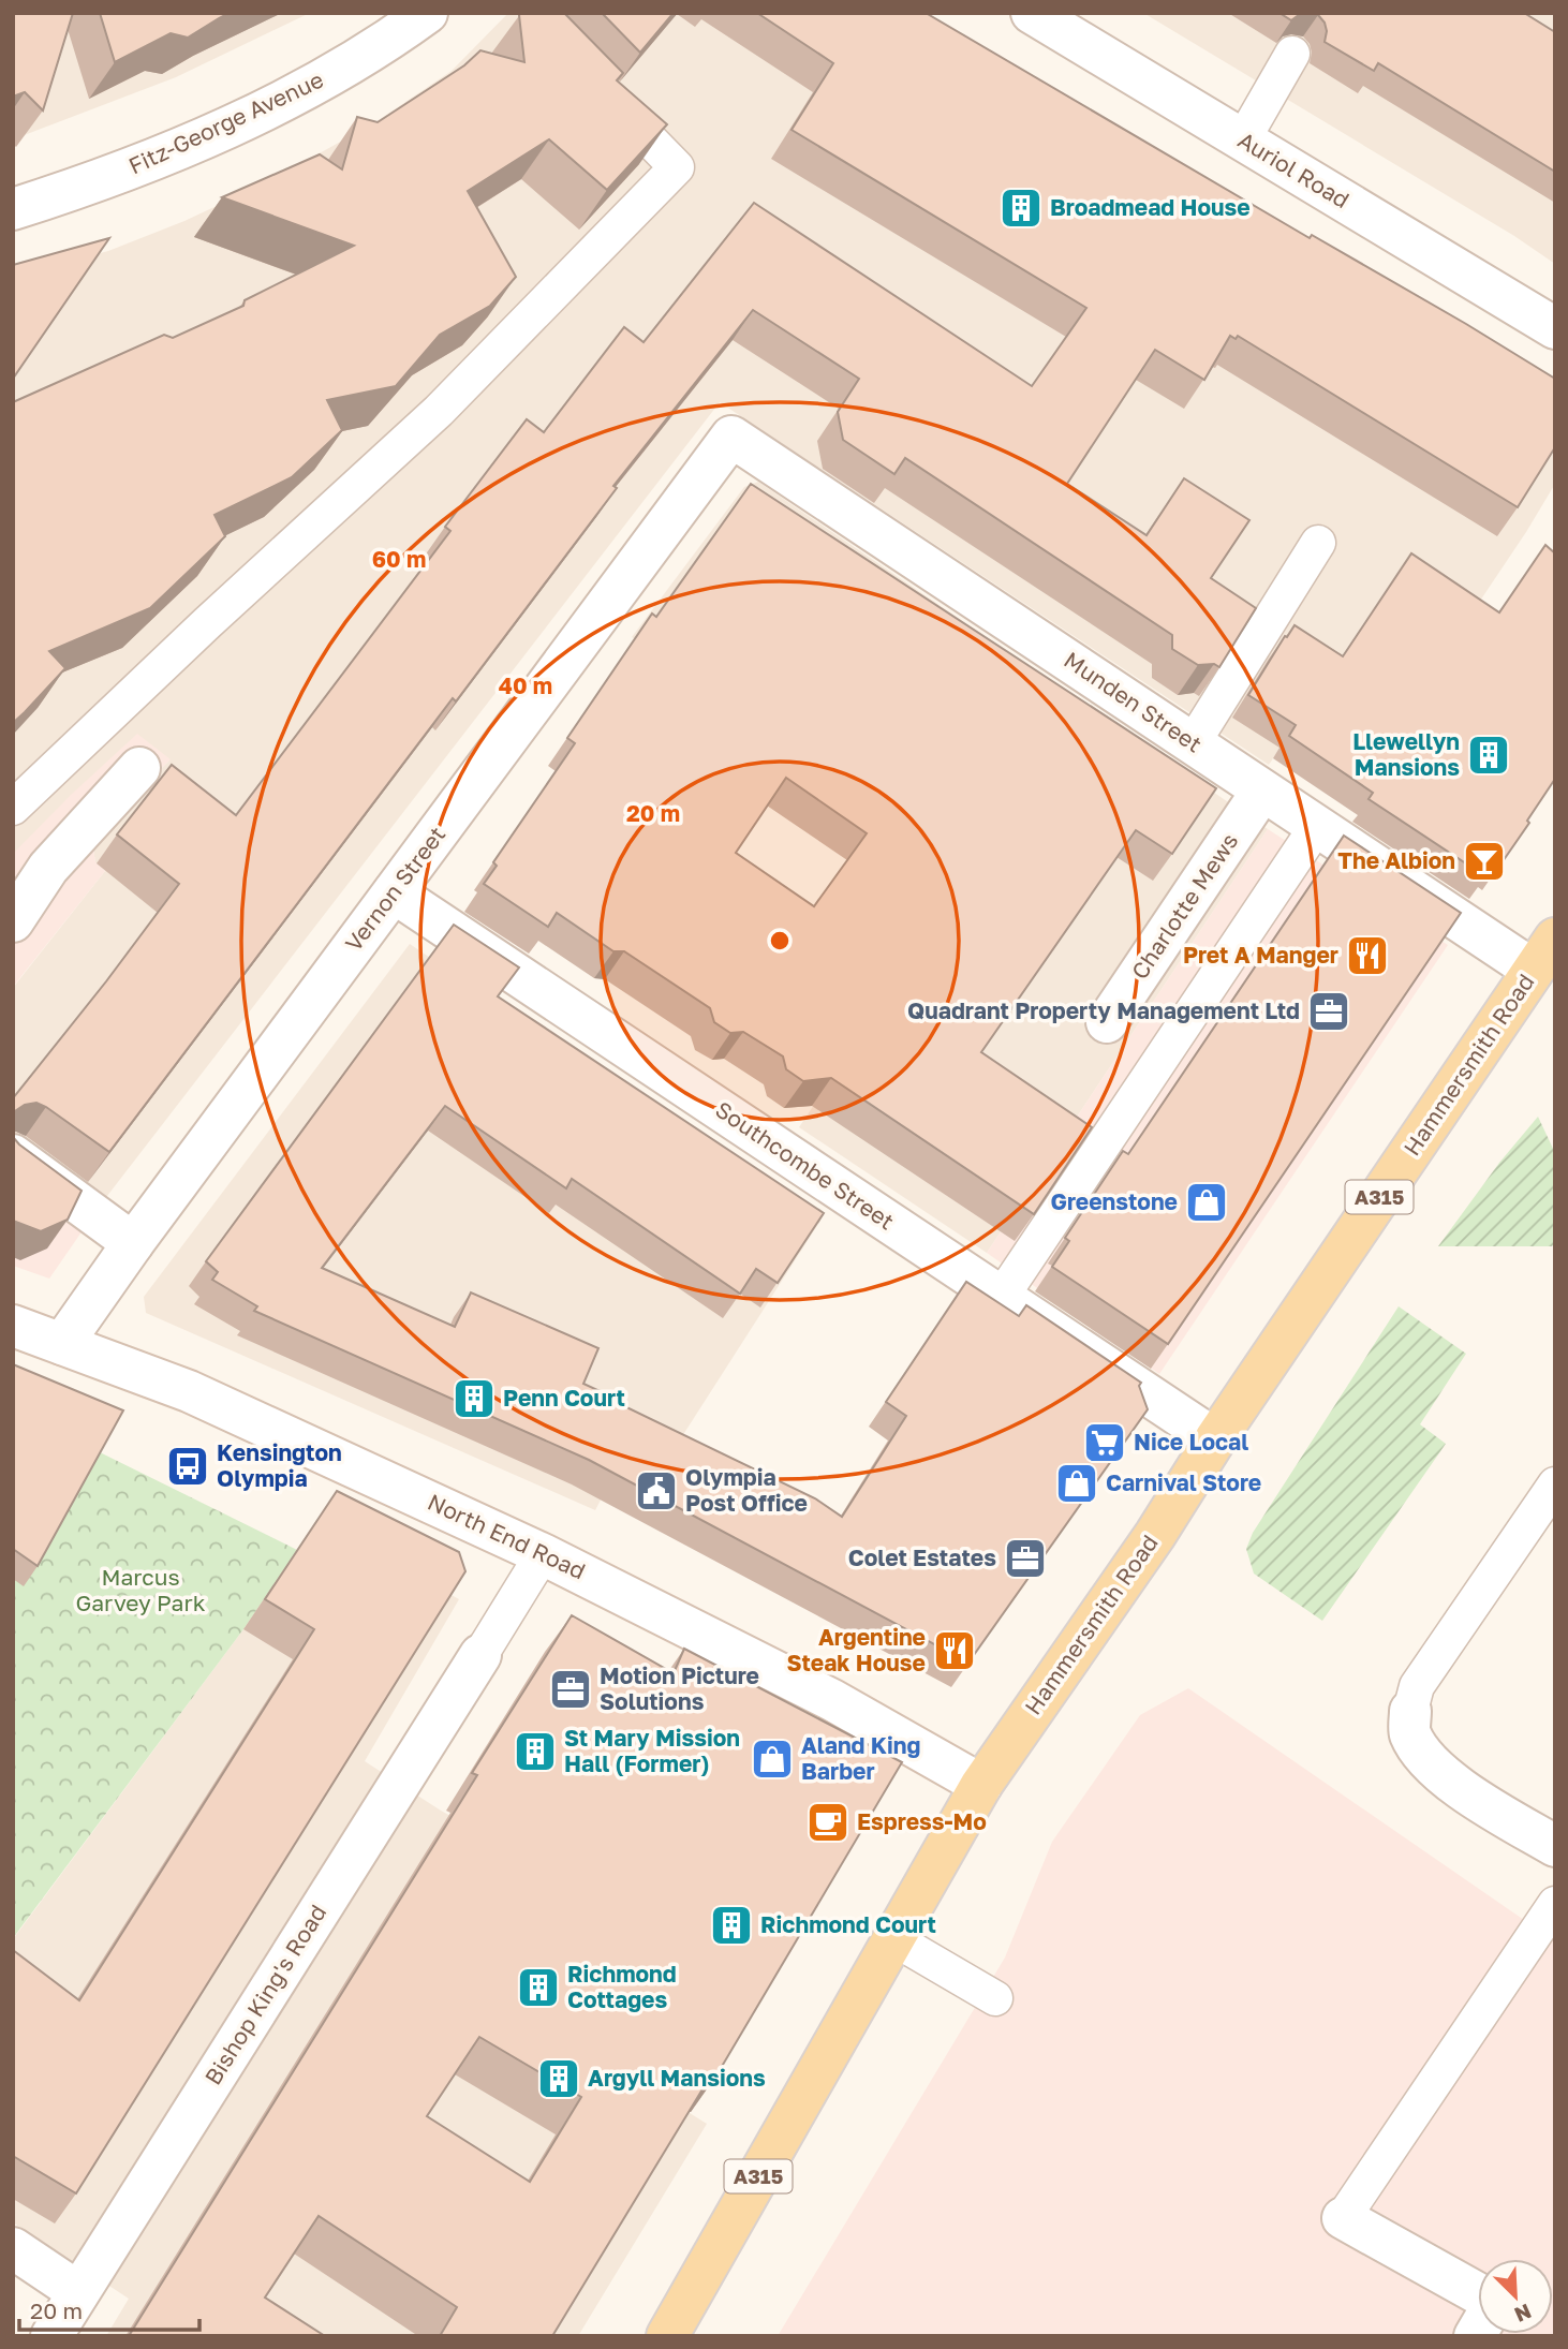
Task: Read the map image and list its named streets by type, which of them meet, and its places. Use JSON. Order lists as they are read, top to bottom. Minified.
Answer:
{"streets":{"main road":["Hammersmith Road","A315"],"street":["Fitz-George Avenue","Auriol Road","Munden Street","Vernon Street","Charlotte Mews","Southcombe Street","North End Road","Bishop King's Road"]},"crossings":[["Munden Street","Vernon Street"],["Munden Street","Charlotte Mews"],["Munden Street","Hammersmith Road"],["Vernon Street","Southcombe Street"],["Vernon Street","North End Road"],["Hammersmith Road","Southcombe Street"],["Hammersmith Road","North End Road"]],"parks":["Marcus Garvey Park"],"places":{"building":["Broadmead House","Llewellyn Mansions","Penn Court","St Mary Mission Hall (Former)","Richmond Court","Richmond Cottages","Argyll Mansions"],"bar":["The Albion"],"restaurant":["Pret A Manger","Argentine Steak House"],"office":["Quadrant Property Management Ltd","Colet Estates","Motion Picture Solutions"],"shop":["Greenstone","Carnival Store","Aland King Barber"],"supermarket":["Nice Local"],"bus stop":["Kensington Olympia"],"public building":["Olympia Post Office"],"cafe":["Espress-Mo"]},"scale_bar":"20 m","north":"bottom right","rings":["60 m","40 m","20 m"]}
